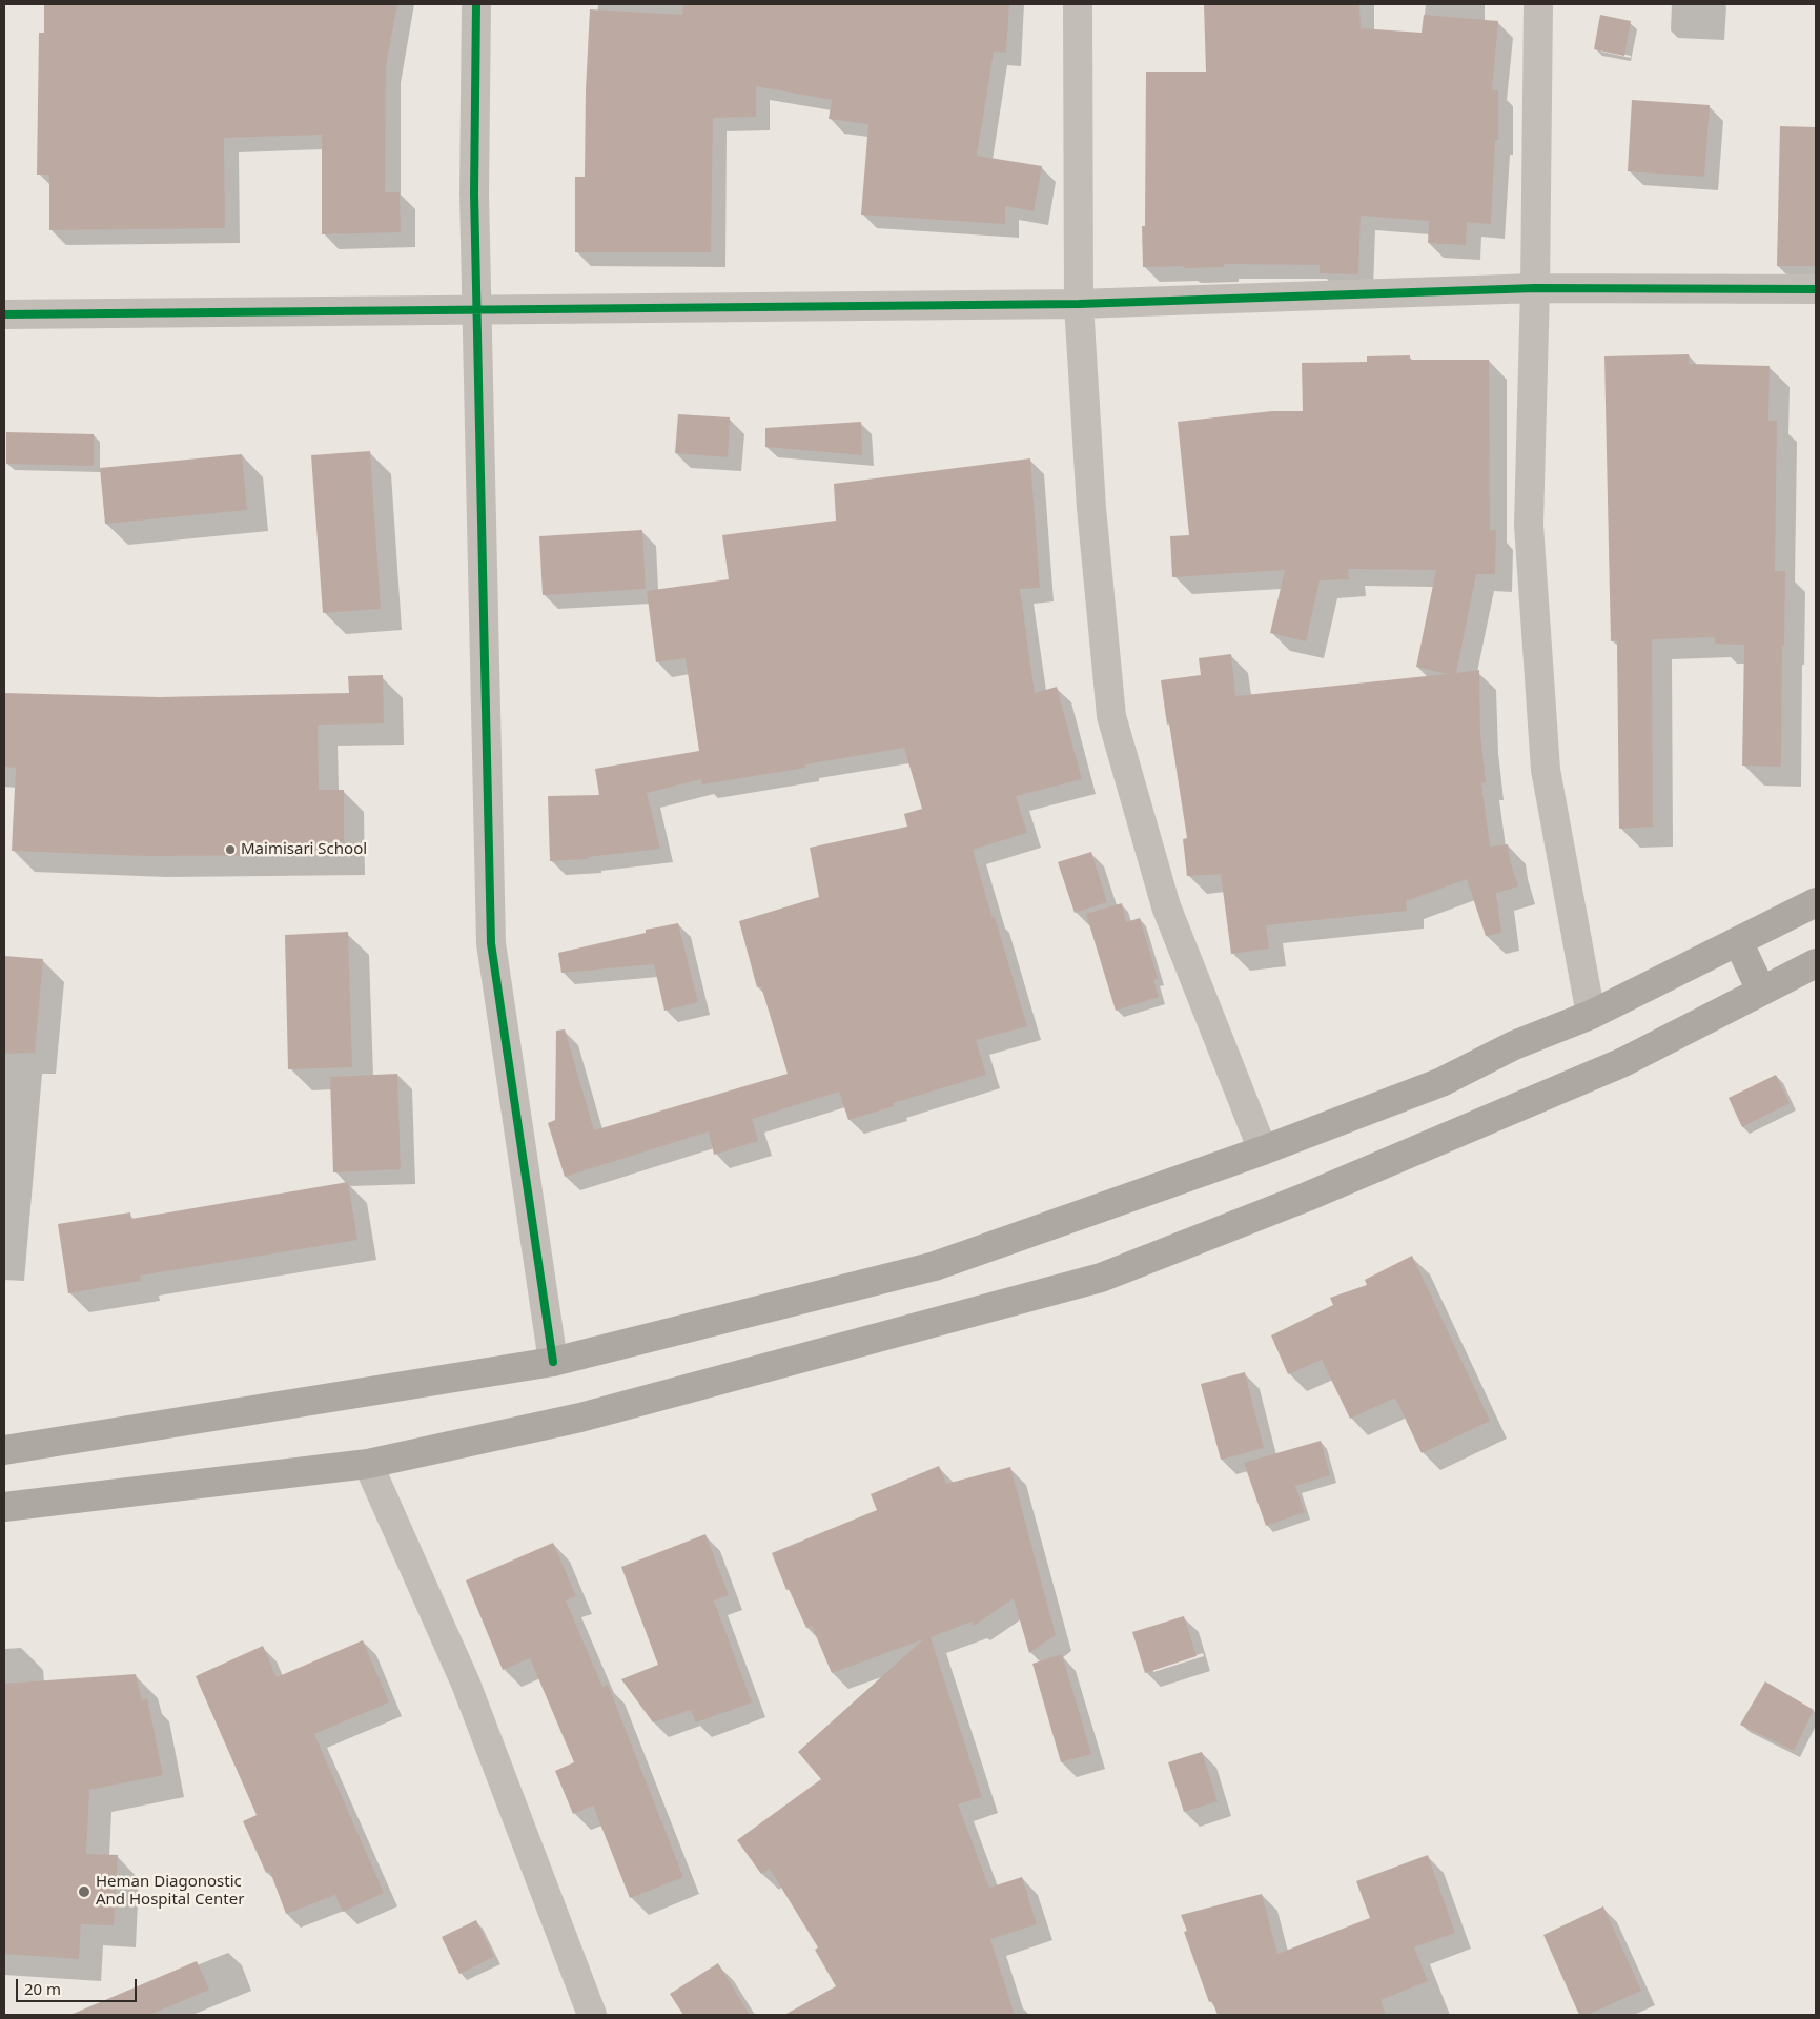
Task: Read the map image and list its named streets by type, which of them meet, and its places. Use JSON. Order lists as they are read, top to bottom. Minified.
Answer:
{"places":["Maimisari School","Heman Diagonostic And Hospital Center"],"scale_bar":"20 m"}
